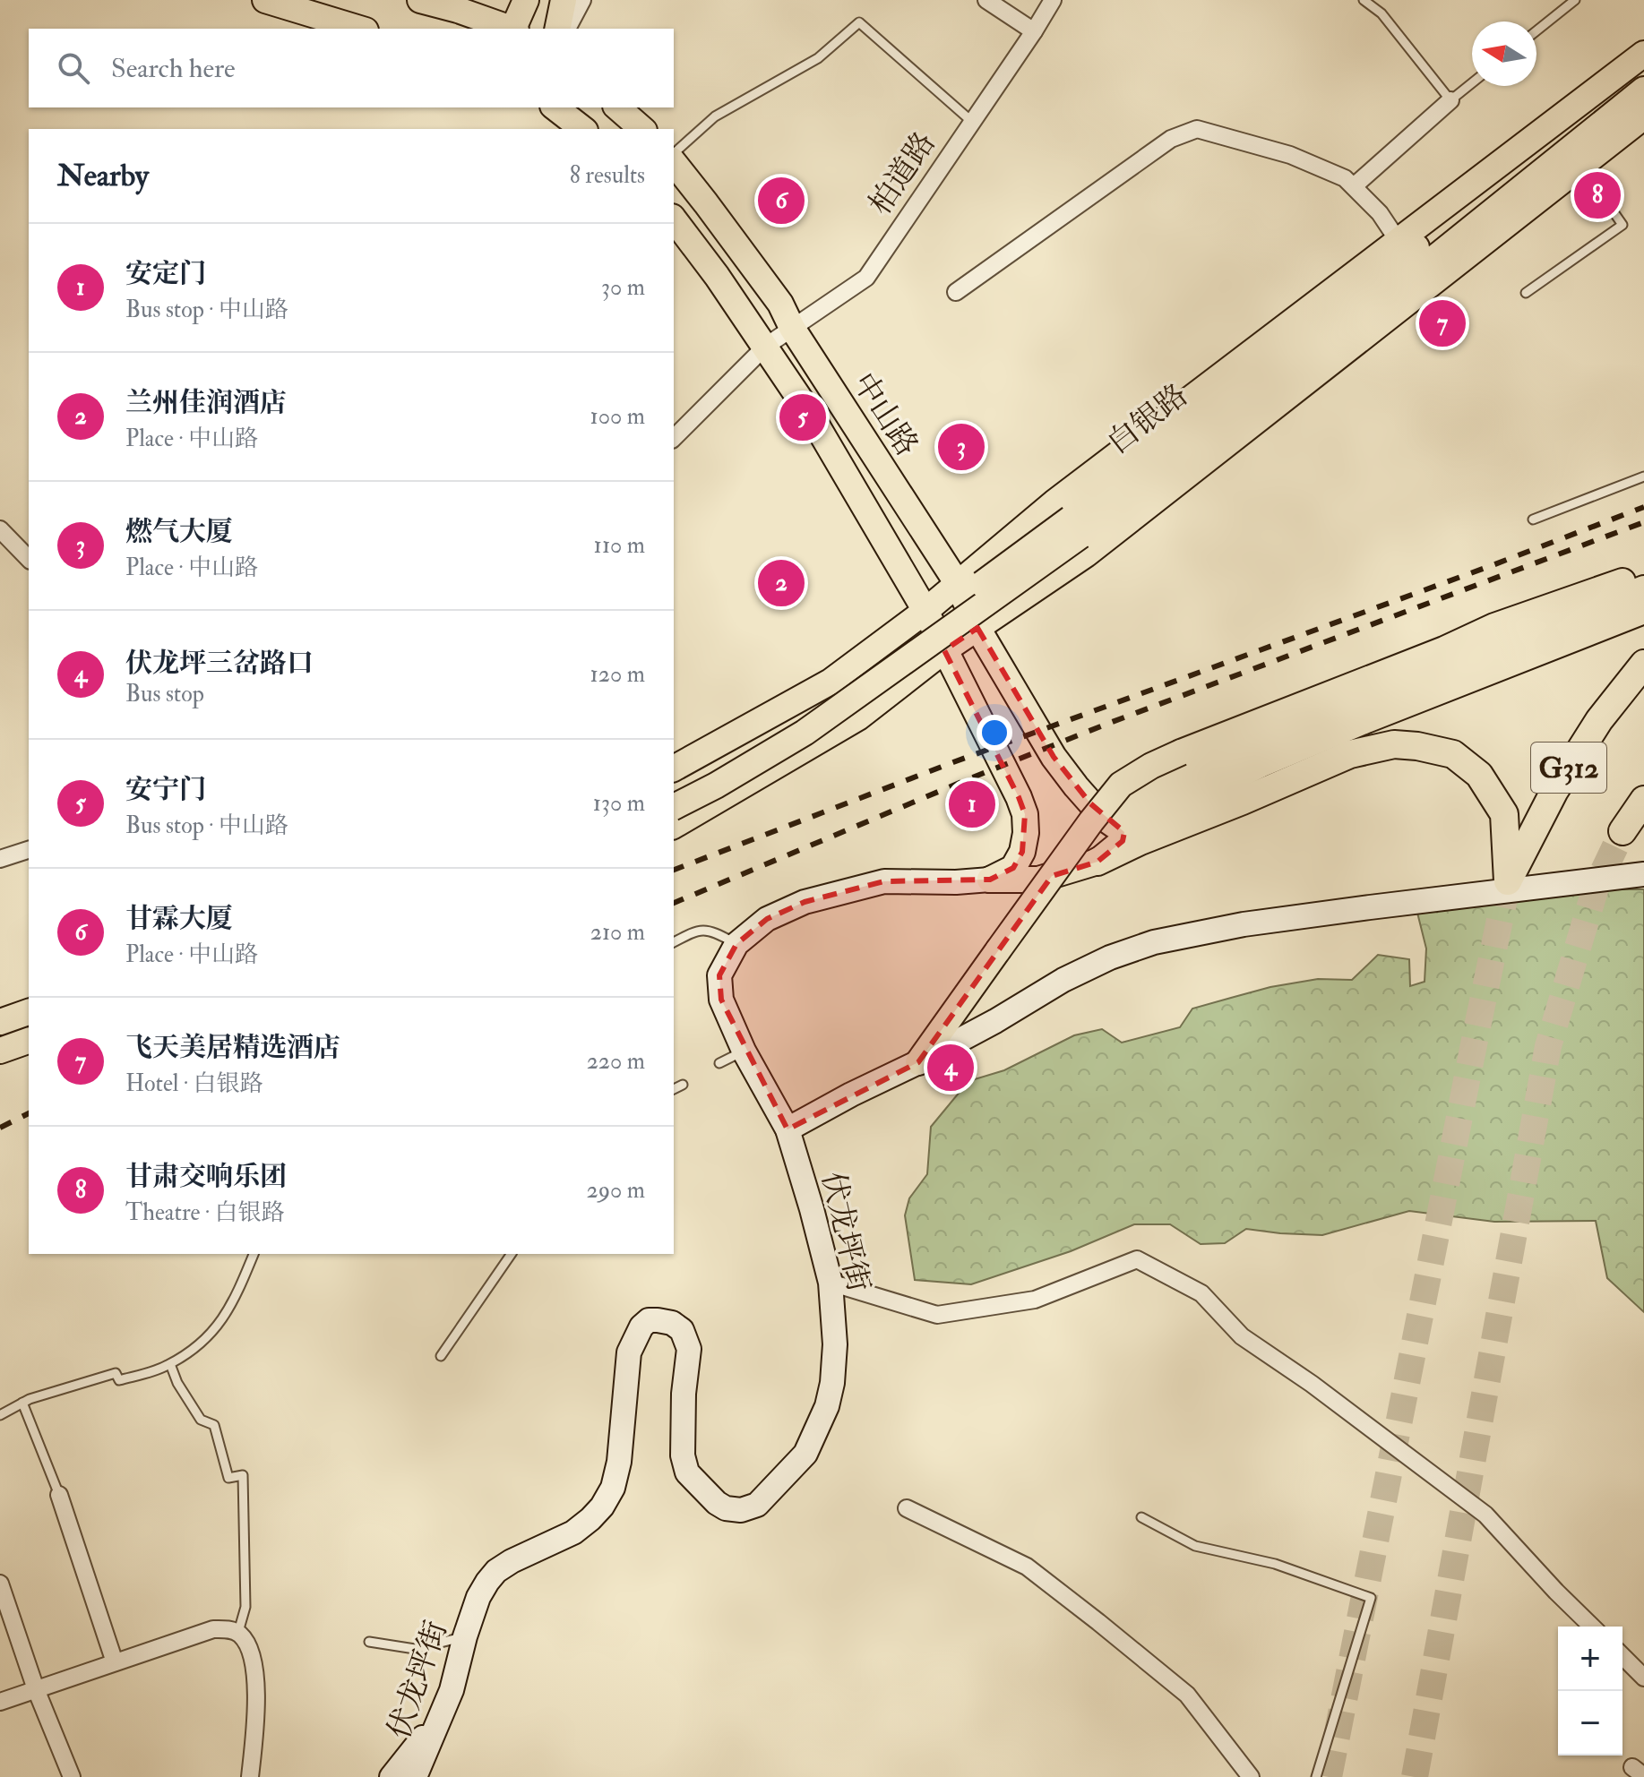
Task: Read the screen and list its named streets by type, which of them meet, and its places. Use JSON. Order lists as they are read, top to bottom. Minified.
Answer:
{"streets":{"highway":["G312"],"main road":["中山路","白银路","伏龙坪街"],"street":["柏道路"]},"crossings":[["柏道路","中山路"],["中山路","G312"]],"north":"left","page":{"search":"Search here","heading":["Nearby","8 results"],"pins":["8","6","7","5","3","2","1","4"],"list":[{"mark":"1","name":"安定门","note":"Bus stop · 中山路","value":"30 m"},{"mark":"2","name":"兰州佳润酒店","note":"Place · 中山路","value":"100 m"},{"mark":"3","name":"燃气大厦","note":"Place · 中山路","value":"110 m"},{"mark":"4","name":"伏龙坪三岔路口","note":"Bus stop","value":"120 m"},{"mark":"5","name":"安宁门","note":"Bus stop · 中山路","value":"130 m"},{"mark":"6","name":"甘霖大厦","note":"Place · 中山路","value":"210 m"},{"mark":"7","name":"飞天美居精选酒店","note":"Hotel · 白银路","value":"220 m"},{"mark":"8","name":"甘肃交响乐团","note":"Theatre · 白银路","value":"290 m"}],"map_buttons":["+","−"]}}
